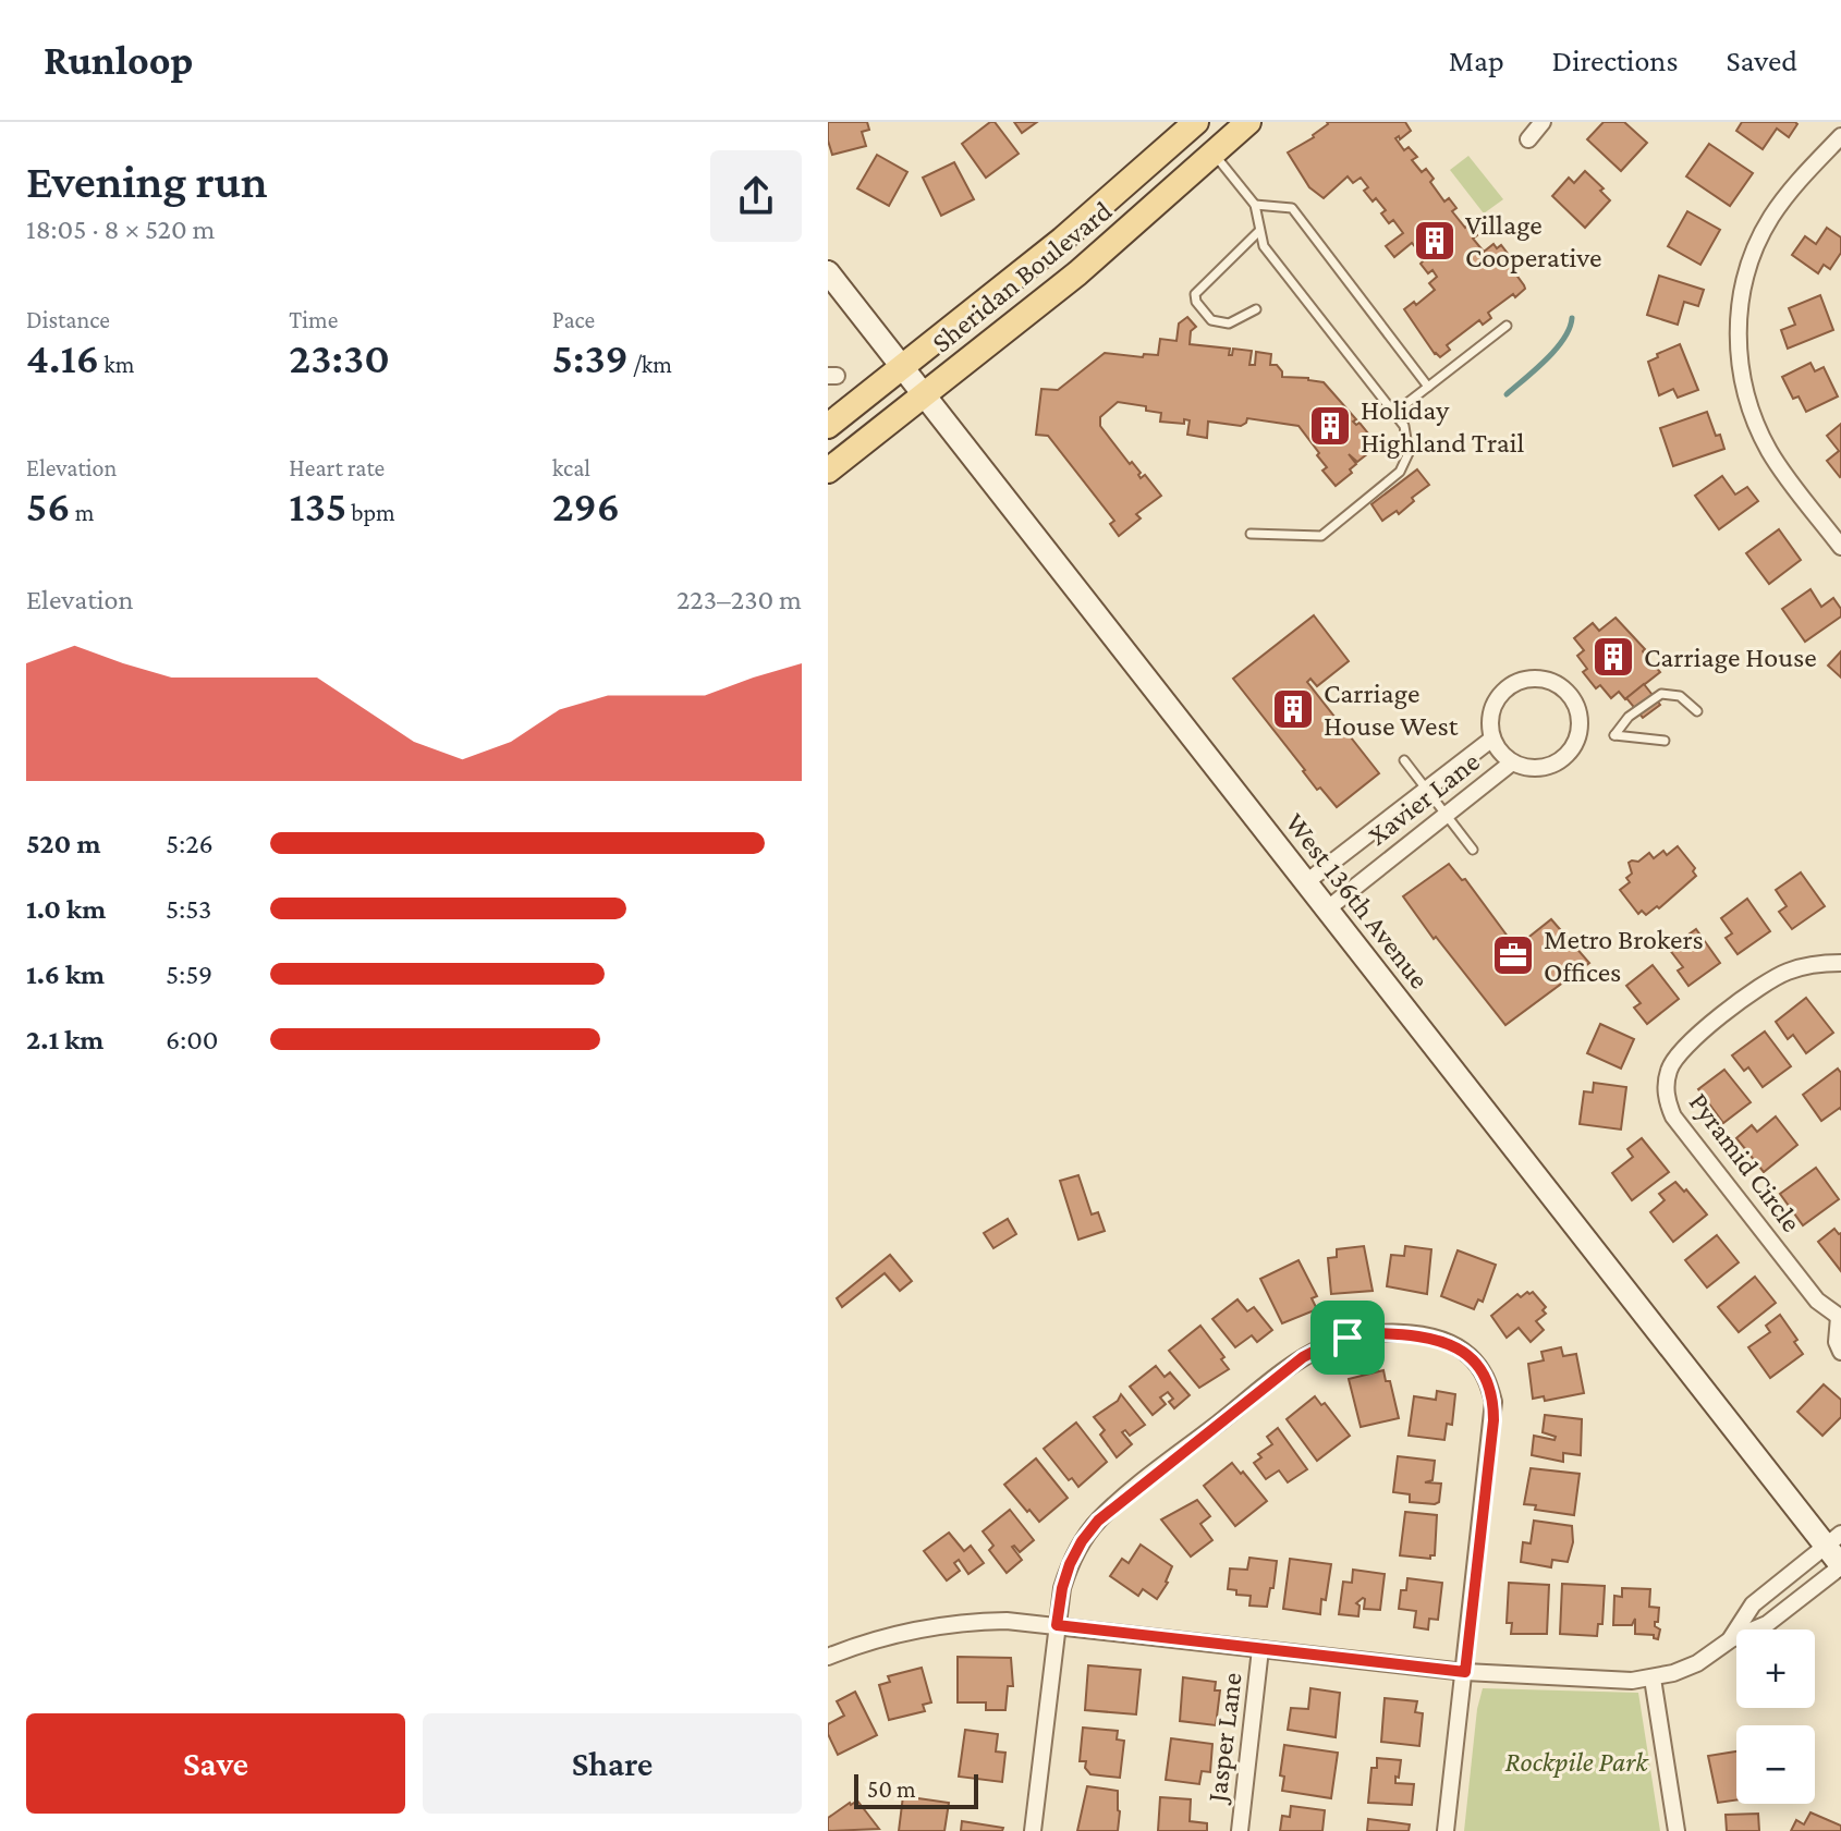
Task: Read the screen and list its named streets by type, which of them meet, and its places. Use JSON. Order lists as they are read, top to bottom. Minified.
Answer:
{"streets":{"main road":["Sheridan Boulevard","West 136th Avenue"],"street":["Xavier Lane","Pyramid Circle","Jasper Lane"]},"crossings":[["Sheridan Boulevard","West 136th Avenue"],["Xavier Lane","West 136th Avenue"]],"parks":["Rockpile Park"],"places":{"building":["Village Cooperative","Holiday Highland Trail","Carriage House","Carriage House West"],"office":["Metro Brokers Offices"]},"scale_bar":"50 m","page":{"header":"Runloop","nav":["Map","Directions","Saved"],"heading":["Evening run","18:05 · 8 × 520 m"],"stats":[["Distance","4.16 km"],["Time","23:30"],["Pace","5:39 /km"],["Elevation","56 m"],["Heart rate","135 bpm"],["kcal","296"]],"chart":["Elevation","223–230 m"],"list":[{"name":"520 m","note":"5:26"},{"name":"1.0 km","note":"5:53"},{"name":"1.6 km","note":"5:59"},{"name":"2.1 km","note":"6:00"}],"map_buttons":["+","−"],"buttons":["Save","Share"],"scale":"50 m"}}
